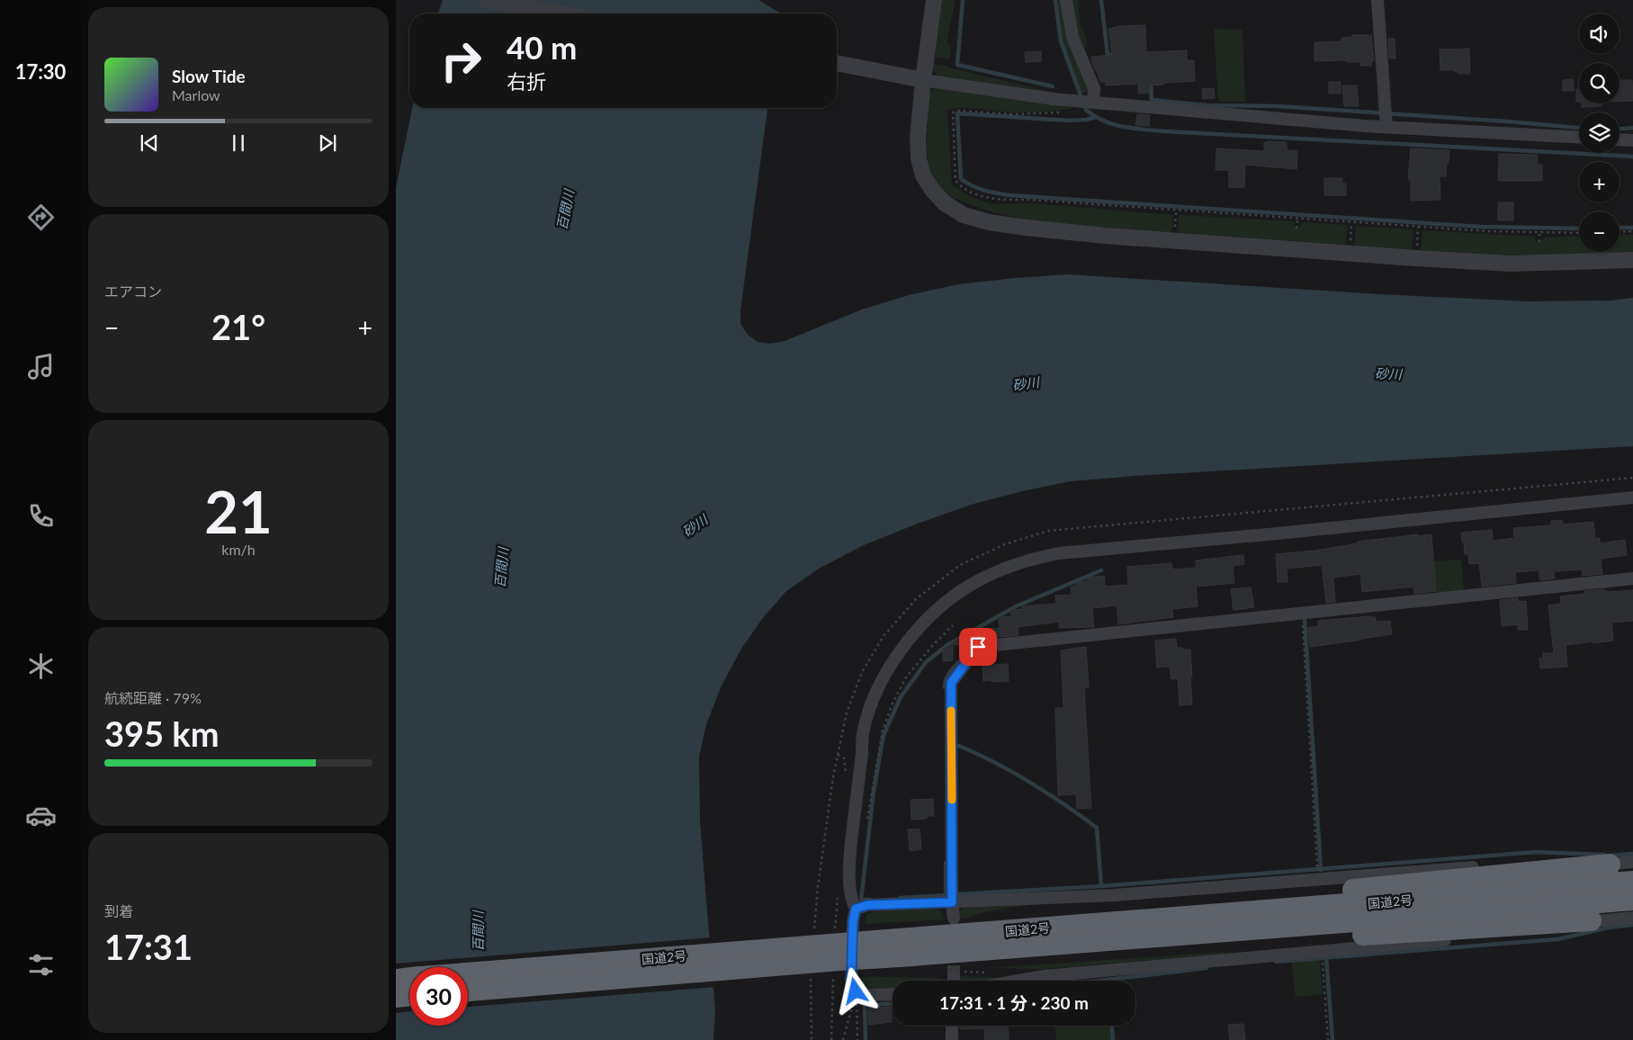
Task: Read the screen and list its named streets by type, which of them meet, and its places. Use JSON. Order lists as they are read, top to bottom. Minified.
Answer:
{"streets":{"highway":["国道2号"]},"water":["百間川","砂川"],"page":{"tabs":"17:30","map_buttons":["+","−"],"turn":["40 m","右折"],"song":["Slow Tide","Marlow"],"tile":["エアコン",["21","km/h"],["航続距離 · 79%","395 km"],["到着","17:31"]],"heat":["−","21°","+"],"limit":"30","trip":"17:31 · 1 分 · 230 m"}}
